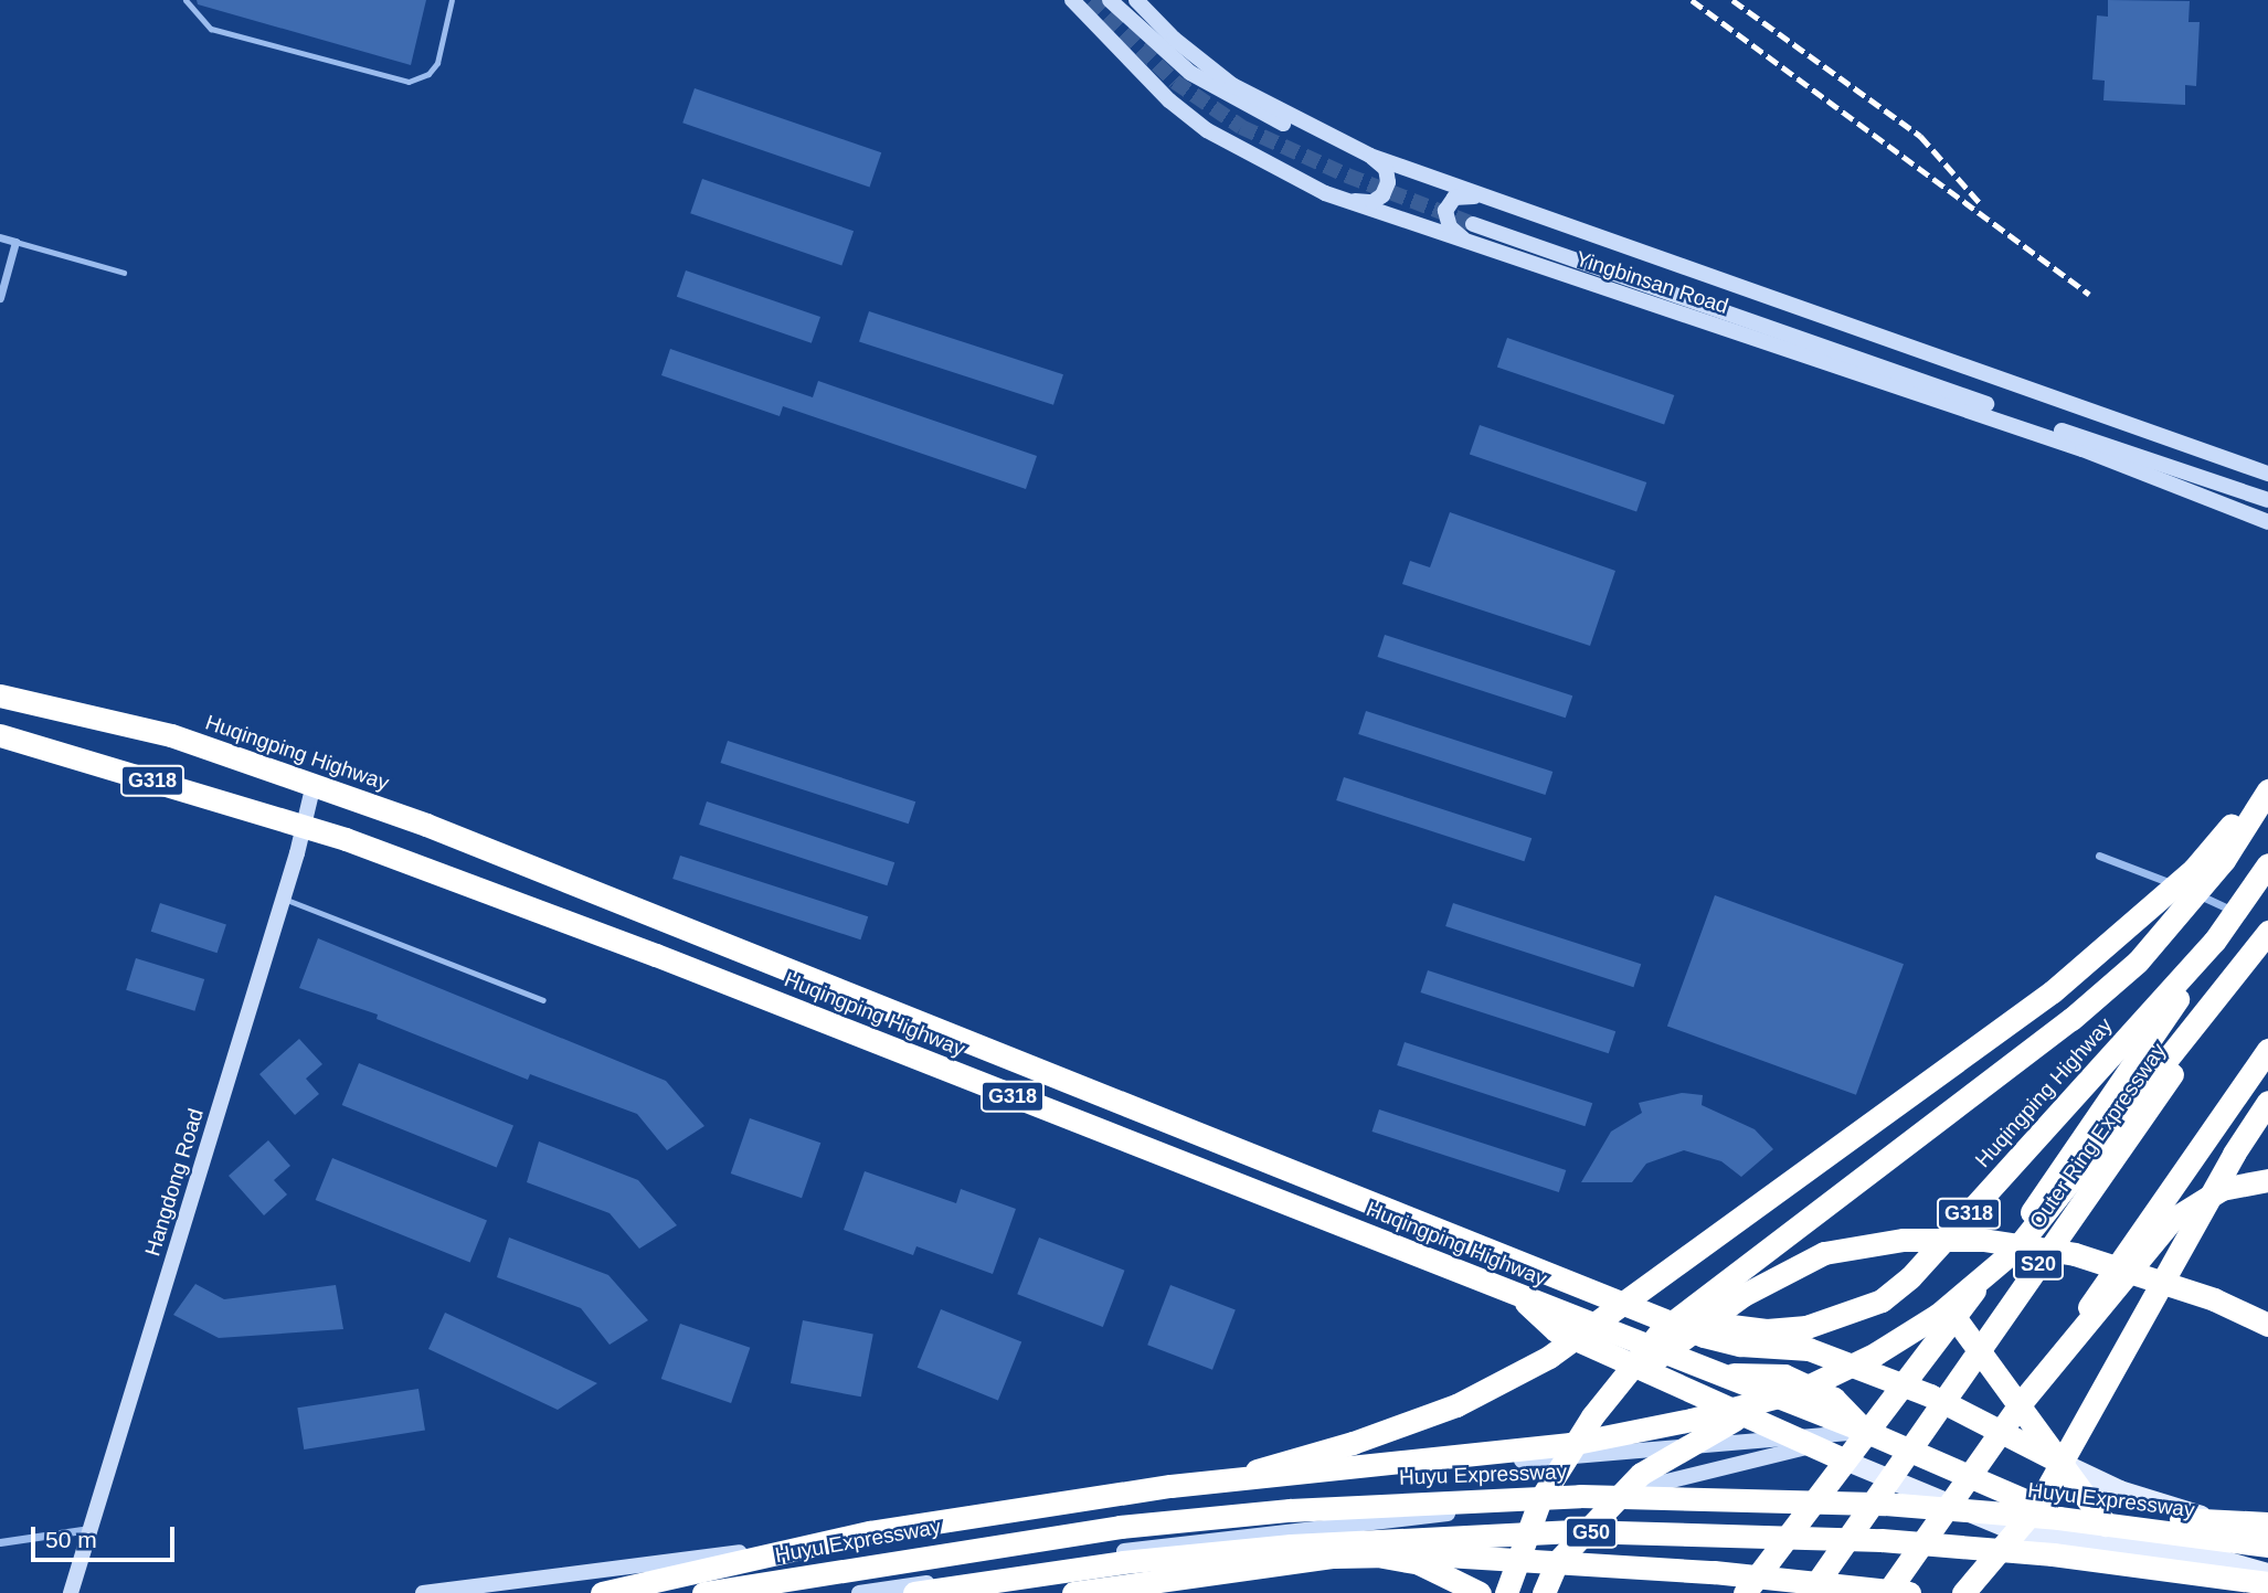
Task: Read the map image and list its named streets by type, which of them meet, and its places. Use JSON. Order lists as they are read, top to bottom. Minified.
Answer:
{"streets":{"highway":["Huqingping Highway","G318","Outer Ring Expressway","S20","Huyu Expressway","G50"],"main road":["Yingbinsan Road","Hangdong Road"]},"crossings":[["Huqingping Highway","Hangdong Road"]],"scale_bar":"50 m"}
